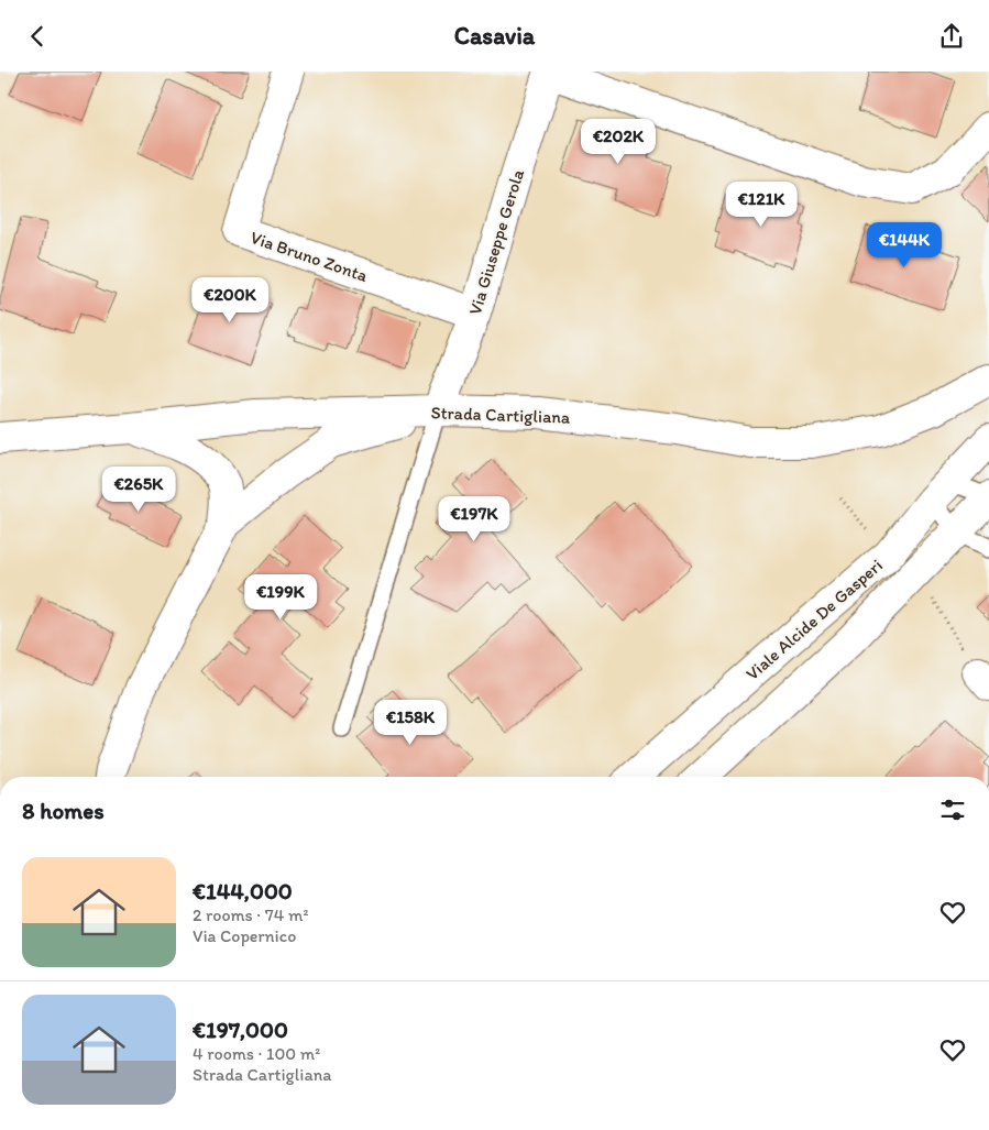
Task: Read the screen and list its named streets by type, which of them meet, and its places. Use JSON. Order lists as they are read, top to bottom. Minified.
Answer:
{"streets":{"street":["Via Giuseppe Gerola","Via Bruno Zonta","Strada Cartigliana","Viale Alcide De Gasperi"]},"crossings":[["Via Giuseppe Gerola","Via Bruno Zonta"],["Via Giuseppe Gerola","Strada Cartigliana"]],"page":{"header":"Casavia","price":["€202K","€121K","€144K","€200K","€265K","€197K","€199K","€158K"],"heading":"8 homes","list":[{"name":"€144,000","note":"2 rooms · 74 m² · Via Copernico"},{"name":"€197,000","note":"4 rooms · 100 m² · Strada Cartigliana"}]}}
